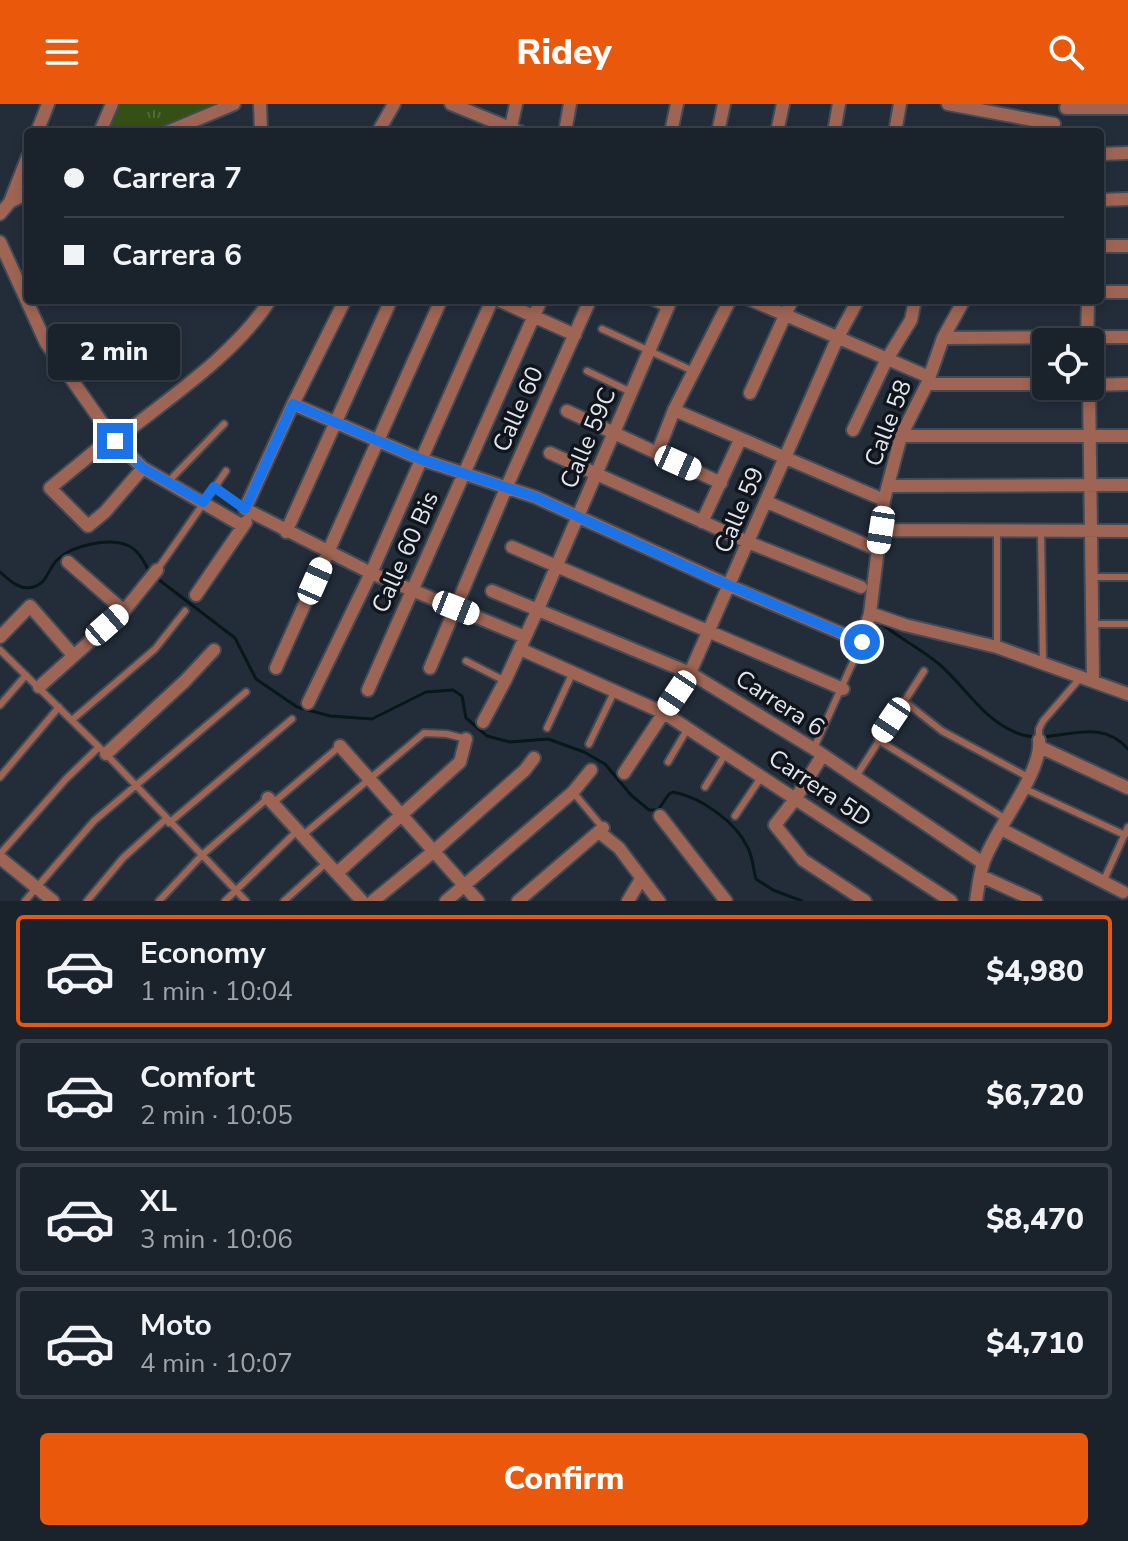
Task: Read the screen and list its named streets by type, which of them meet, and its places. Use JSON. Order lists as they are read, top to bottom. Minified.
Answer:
{"streets":{"street":["Calle 60","Calle 58","Calle 59C","Calle 59","Calle 60 Bis","Carrera 6","Carrera 5D"]},"crossings":[["Calle 58","Carrera 6"],["Calle 59C","Carrera 6"],["Calle 59C","Carrera 5D"],["Calle 59","Carrera 6"],["Calle 59","Carrera 5D"]],"page":{"header":"Ridey","banner":["Carrera 7","Carrera 6"],"bubble":"2 min","list":[{"name":"Economy","note":"1 min · 10:04","value":"$4,980"},{"name":"Comfort","note":"2 min · 10:05","value":"$6,720"},{"name":"XL","note":"3 min · 10:06","value":"$8,470"},{"name":"Moto","note":"4 min · 10:07","value":"$4,710"}],"buttons":"Confirm"}}
